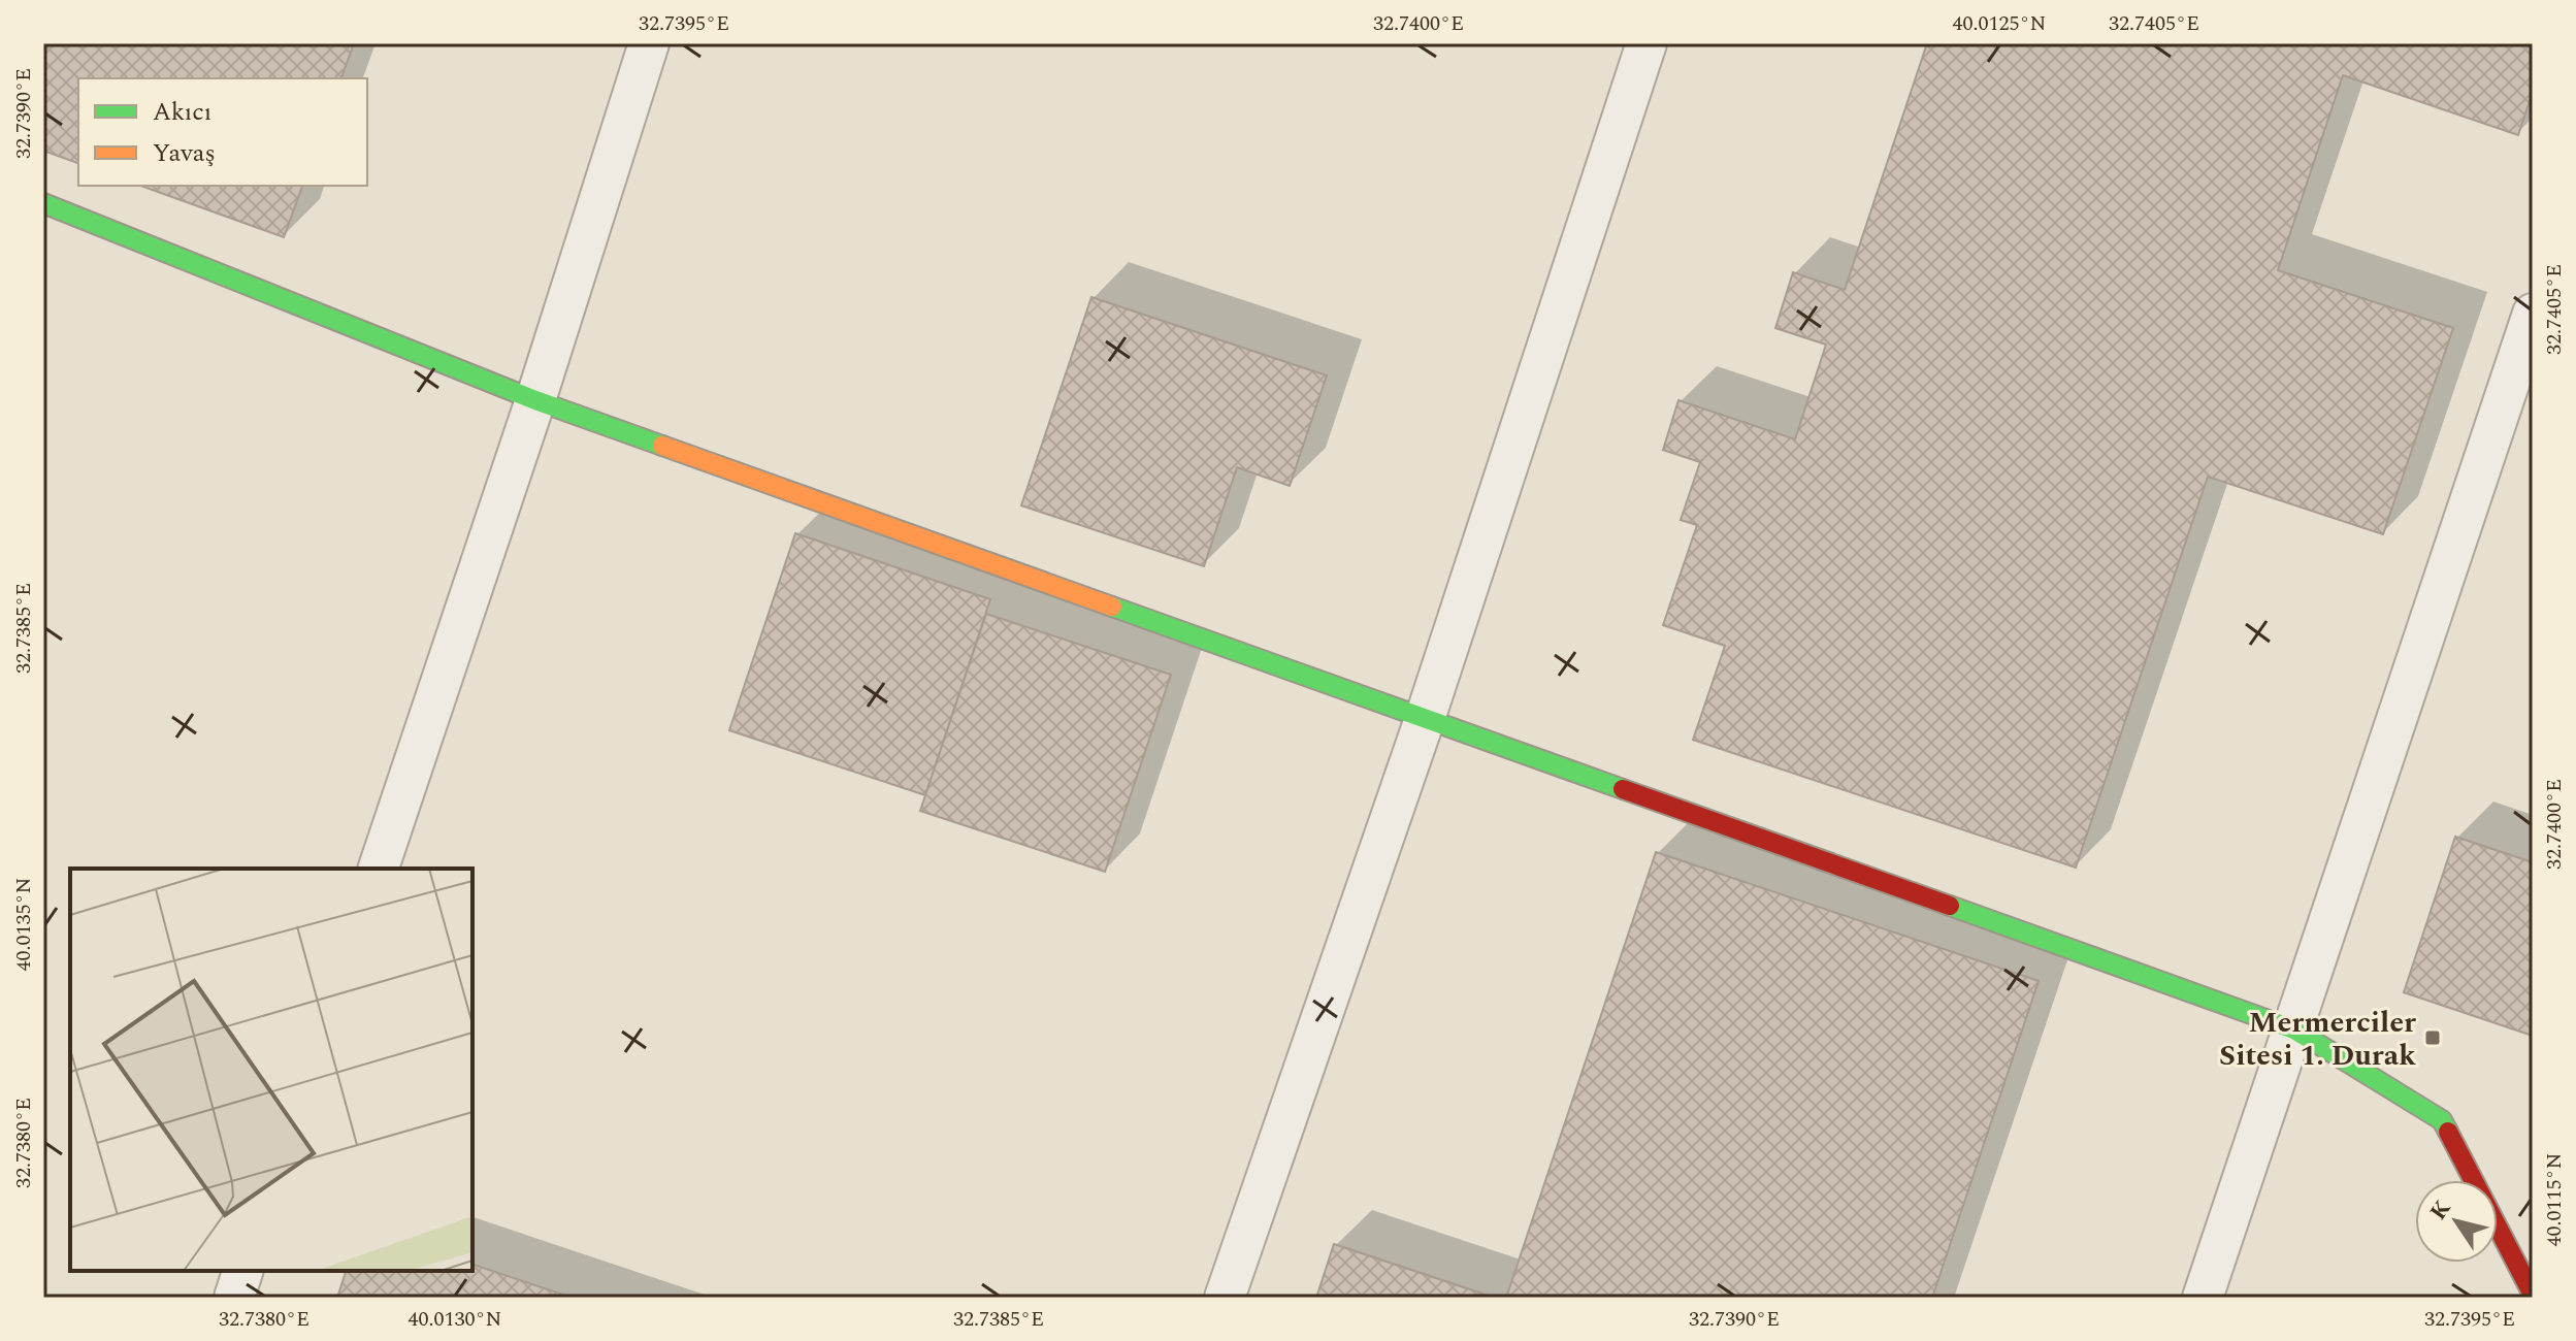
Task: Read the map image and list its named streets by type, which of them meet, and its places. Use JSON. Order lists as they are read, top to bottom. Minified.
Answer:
{"places":{"transit":["Mermerciler Sitesi 1. Durak"]},"legend":["Akıcı","Yavaş"],"north":"top left","coordinates":["32.7395°E","32.7400°E","40.0125°N","32.7405°E","32.7390°E","32.7385°E","40.0135°N","32.7380°E","40.0115°N","40.0130°N"]}
